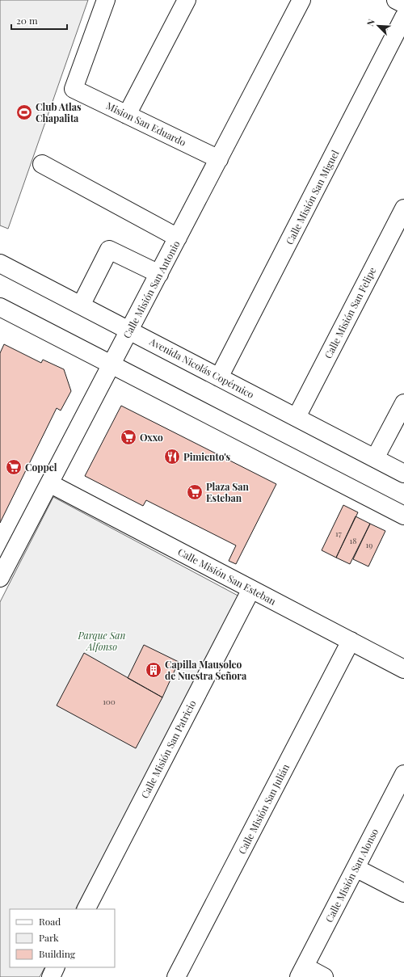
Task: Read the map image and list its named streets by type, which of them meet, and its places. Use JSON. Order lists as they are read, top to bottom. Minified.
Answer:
{"streets":{"street":["Mision San Eduardo","Calle Misión San Miguel","Calle Misión San Antonio","Calle Misión San Felipe","Avenida Nicolás Copérnico","Calle Misión San Esteban","Calle Misión San Patricio","Calle Misión San Julián","Calle Misión San Alonso"]},"crossings":[["Mision San Eduardo","Calle Misión San Antonio"],["Calle Misión San Miguel","Avenida Nicolás Copérnico"],["Calle Misión San Antonio","Avenida Nicolás Copérnico"],["Calle Misión San Antonio","Calle Misión San Esteban"],["Calle Misión San Felipe","Avenida Nicolás Copérnico"],["Calle Misión San Esteban","Calle Misión San Patricio"],["Calle Misión San Esteban","Calle Misión San Julián"]],"parks":["Parque San Alfonso"],"places":{"sports":["Club Atlas Chapalita"],"supermarket":["Oxxo","Coppel","Plaza San Esteban"],"restaurant":["Pimiento's"],"building":["Capilla Mausoleo de Nuestra Señora"]},"house_numbers":["17","18","19","100"],"legend":["Road","Park","Building"],"scale_bar":"20 m","north":"top left"}
